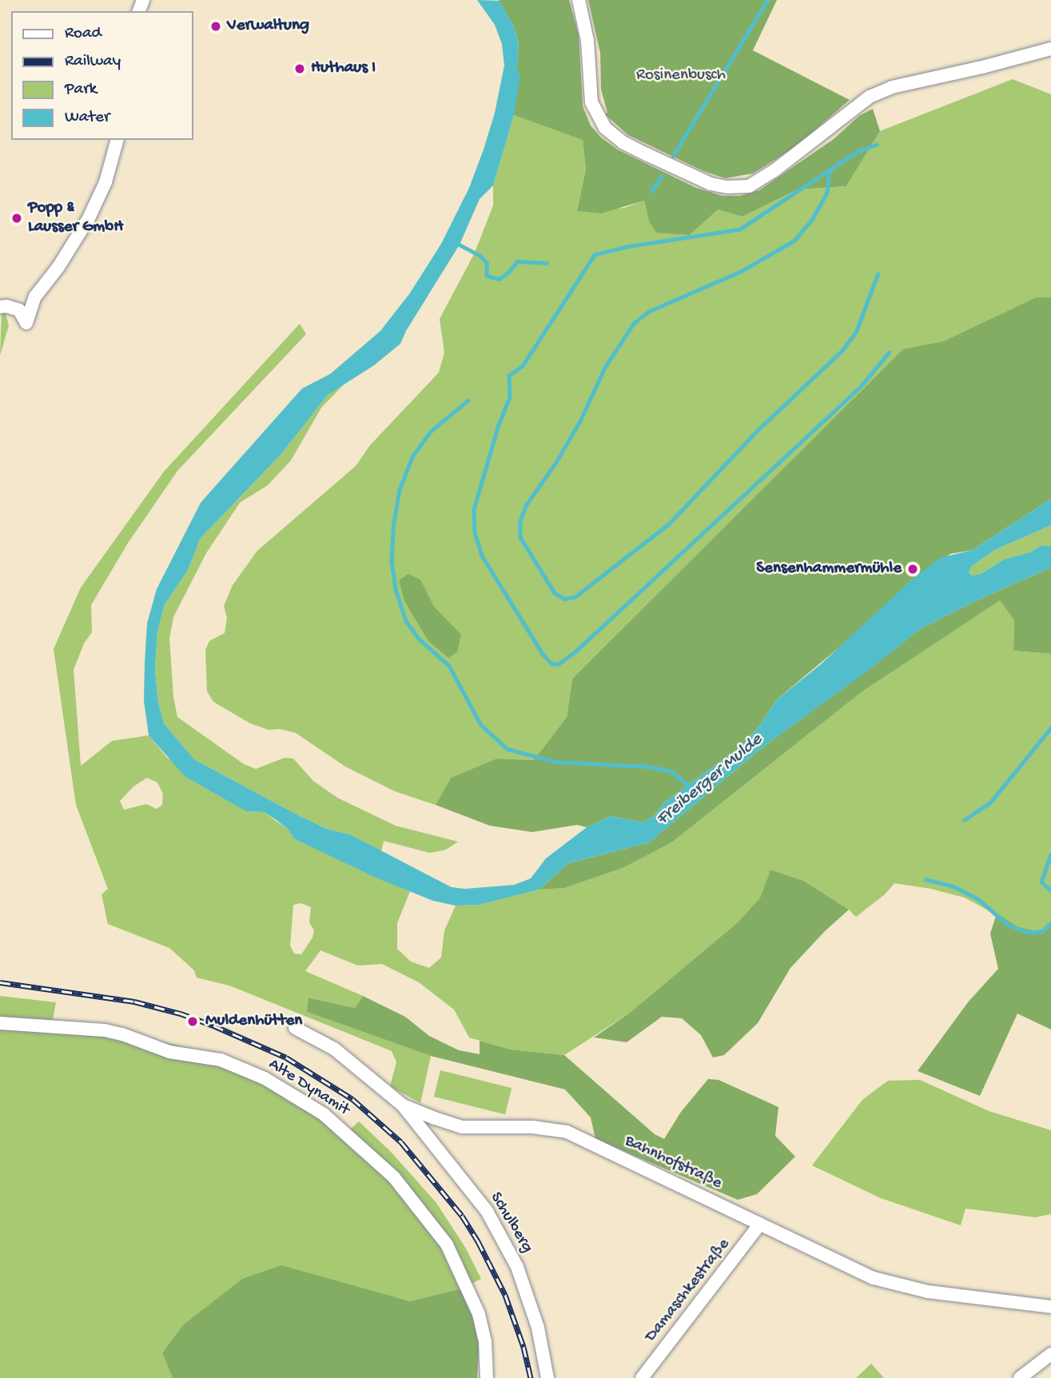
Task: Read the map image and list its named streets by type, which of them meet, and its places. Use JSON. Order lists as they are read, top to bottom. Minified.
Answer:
{"streets":{"street":["Alte Dynamit","Bahnhofstraße","Schulberg","Damaschkestraße"]},"crossings":[["Bahnhofstraße","Schulberg"],["Bahnhofstraße","Damaschkestraße"]],"water":["Freiberger Mulde"],"parks":["Rosinenbusch"],"places":["Verwaltung","Huthaus I","Popp & Lausser GmbH","Sensenhammermühle","Muldenhütten"],"legend":["Road","Railway","Park","Water"]}
